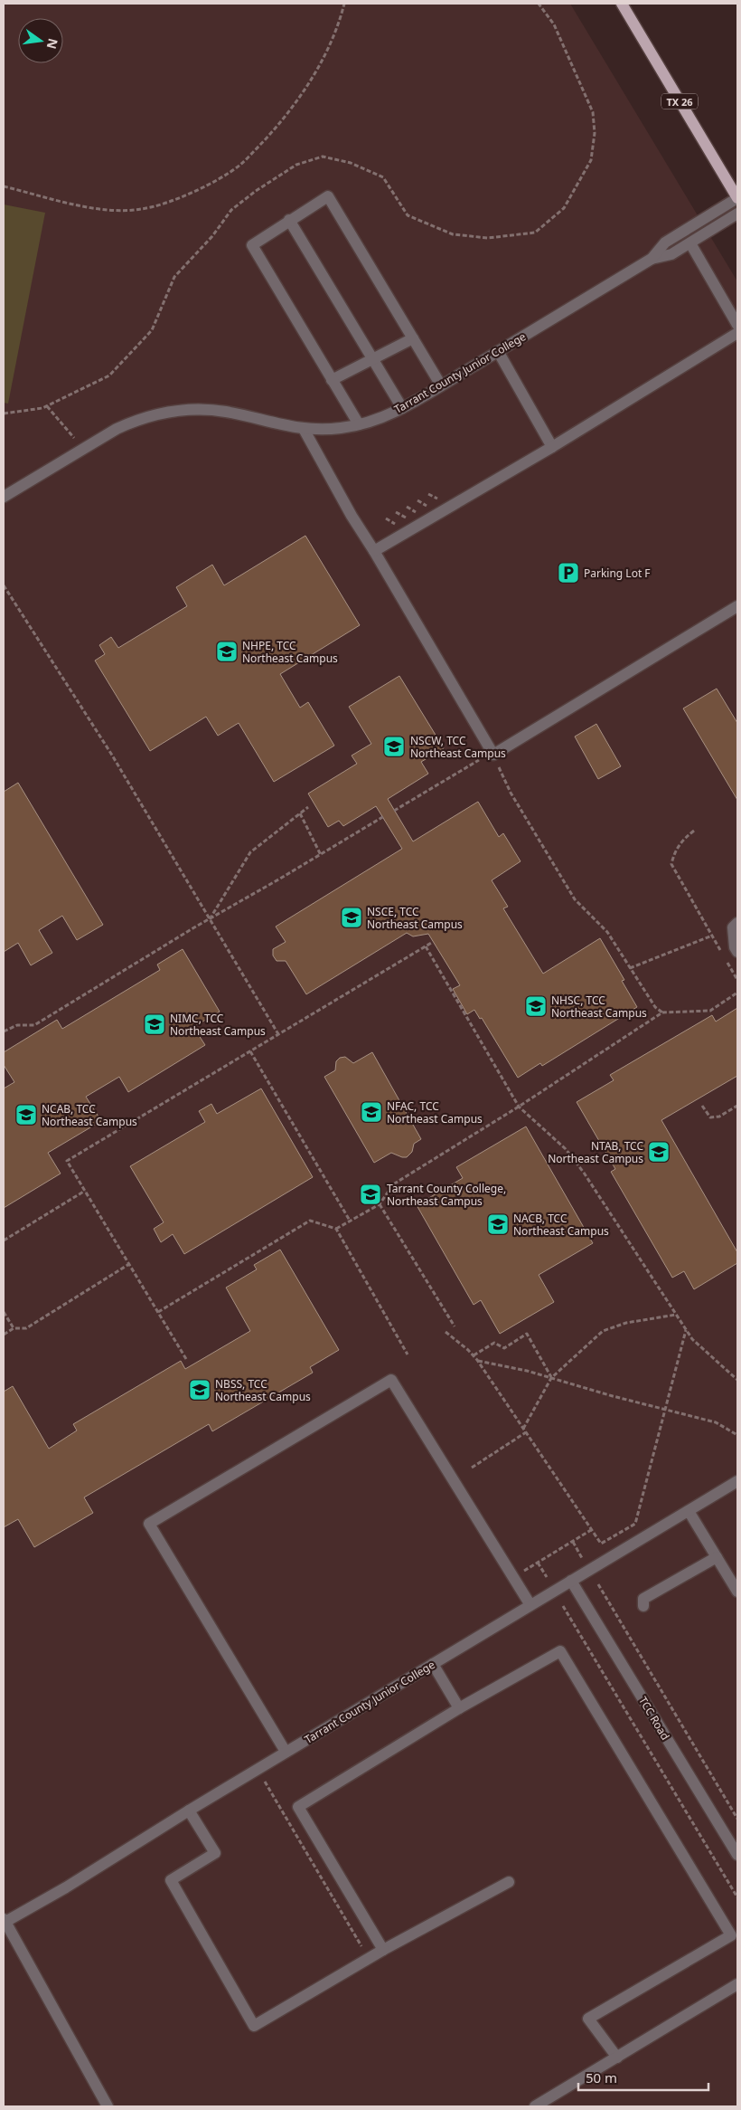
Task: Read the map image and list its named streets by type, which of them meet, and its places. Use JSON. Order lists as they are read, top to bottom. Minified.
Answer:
{"streets":{"main road":["TX 26"],"street":["Tarrant County Junior College","TCC Road"]},"crossings":[["TX 26","Tarrant County Junior College"],["Tarrant County Junior College","TCC Road"]],"places":{"parking":["Parking Lot F"],"school or university":["NHPE, TCC Northeast Campus","NSCW, TCC Northeast Campus","NSCE, TCC Northeast Campus","NHSC, TCC Northeast Campus","NIMC, TCC Northeast Campus","NFAC, TCC Northeast Campus","NCAB, TCC Northeast Campus","NTAB, TCC Northeast Campus","Tarrant County College, Northeast Campus","NACB, TCC Northeast Campus","NBSS, TCC Northeast Campus"]},"scale_bar":"50 m","north":"right"}
